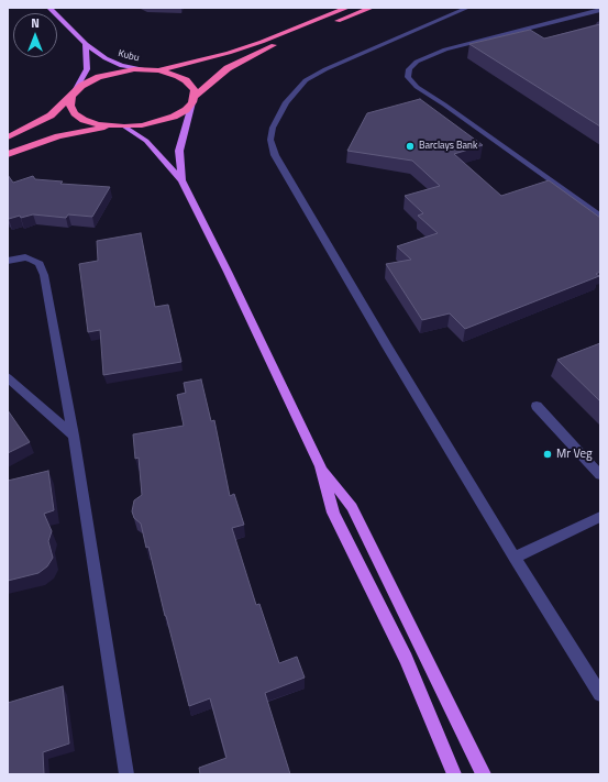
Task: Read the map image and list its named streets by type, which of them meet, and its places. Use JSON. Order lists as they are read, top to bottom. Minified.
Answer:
{"streets":{"main road":["Kubu"]},"places":["Barclays Bank","Mr Veg"],"north":"top"}
